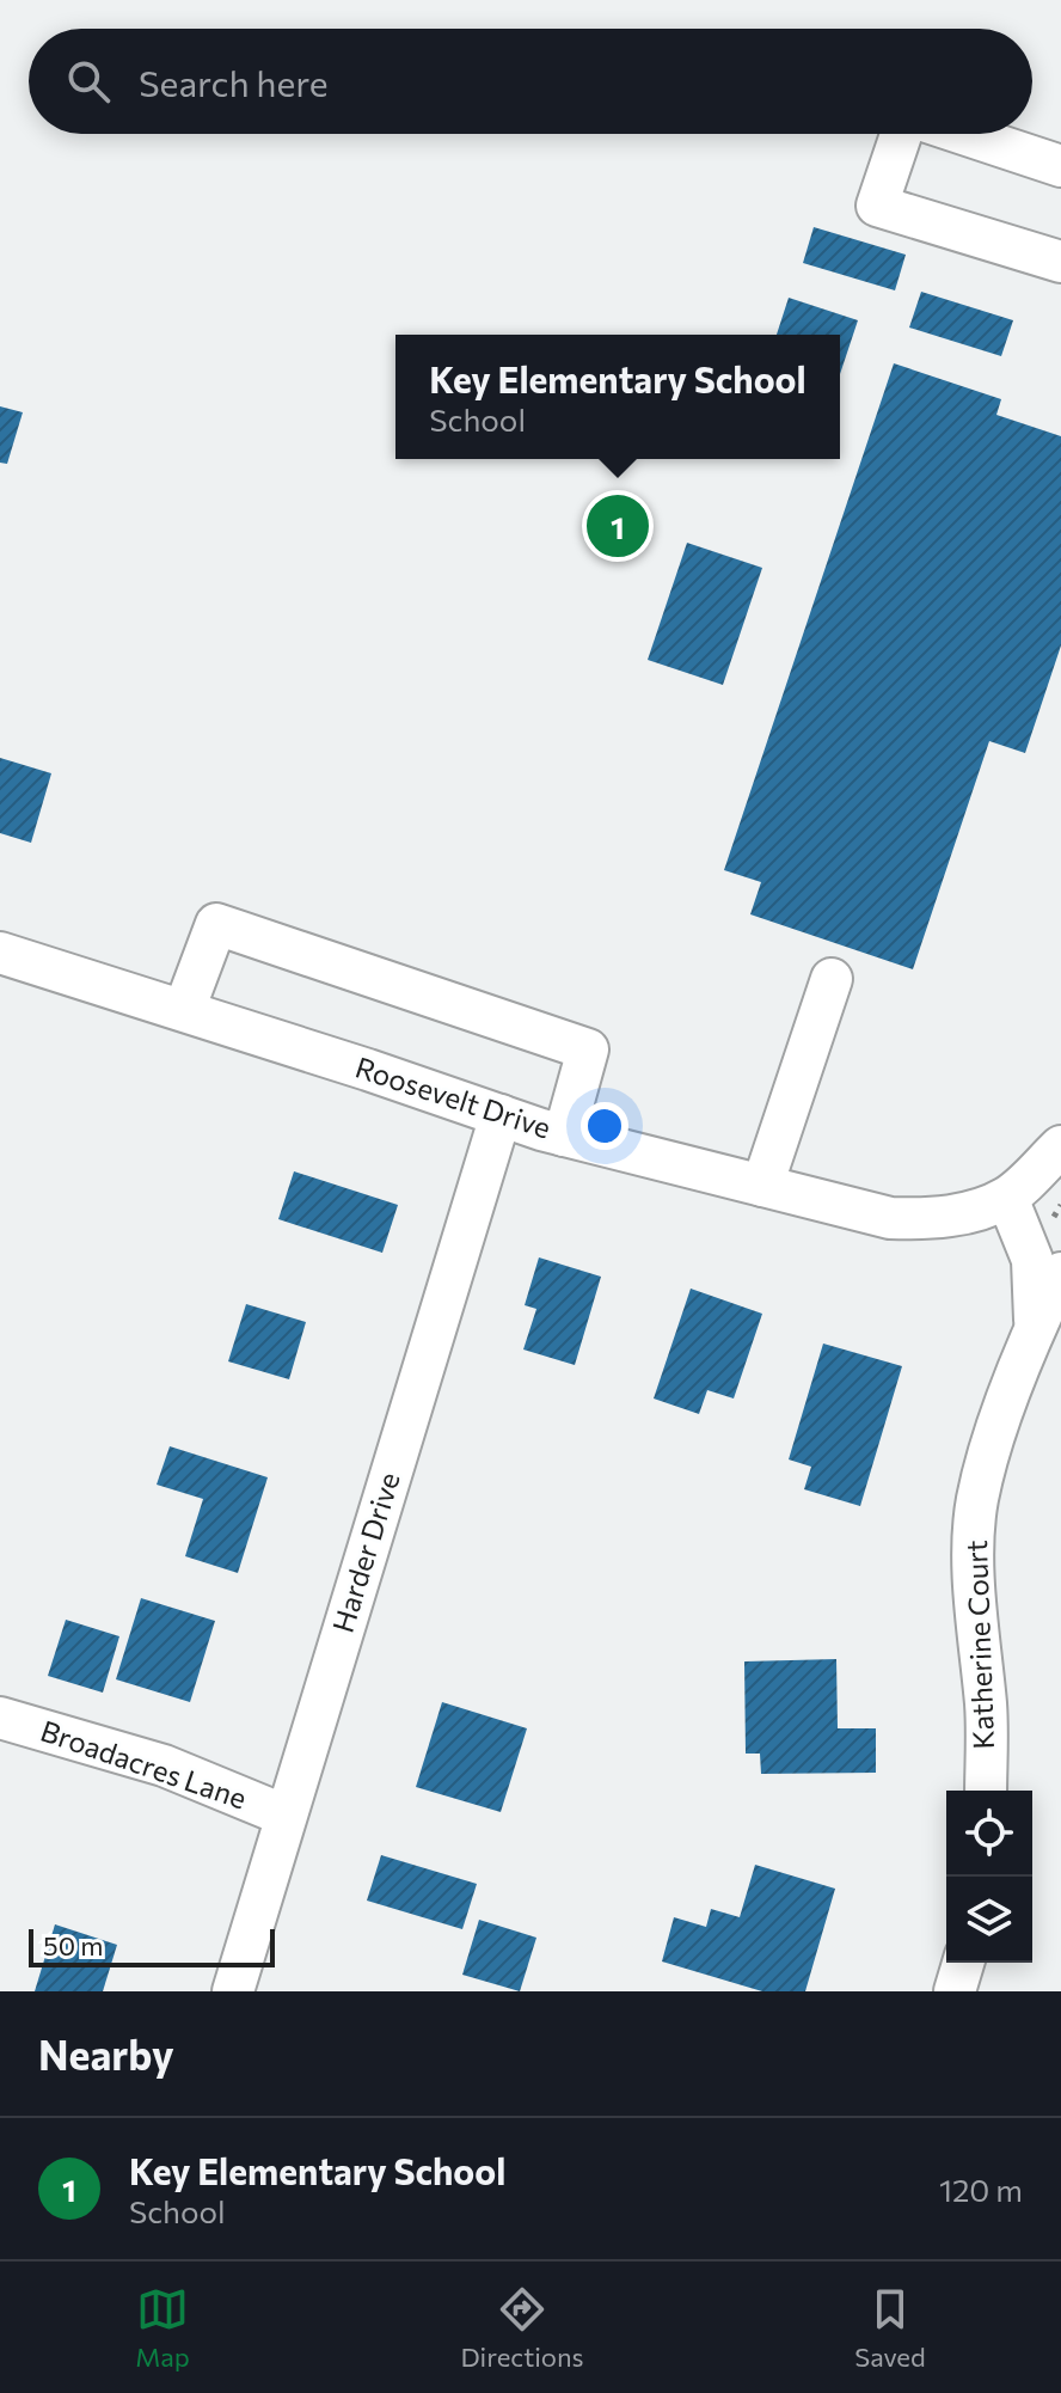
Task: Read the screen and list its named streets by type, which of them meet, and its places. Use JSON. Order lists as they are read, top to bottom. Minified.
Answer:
{"streets":{"street":["Roosevelt Drive","Harder Drive","Katherine Court","Broadacres Lane"]},"crossings":[["Roosevelt Drive","Harder Drive"],["Roosevelt Drive","Katherine Court"],["Harder Drive","Broadacres Lane"]],"scale_bar":"50 m","page":{"search":"Search here","popup":["Key Elementary School","School"],"pins":"1","scale":"50 m","heading":"Nearby","list":[{"mark":"1","name":"Key Elementary School","note":"School","value":"120 m"}],"nav":["Map","Directions","Saved"]}}
